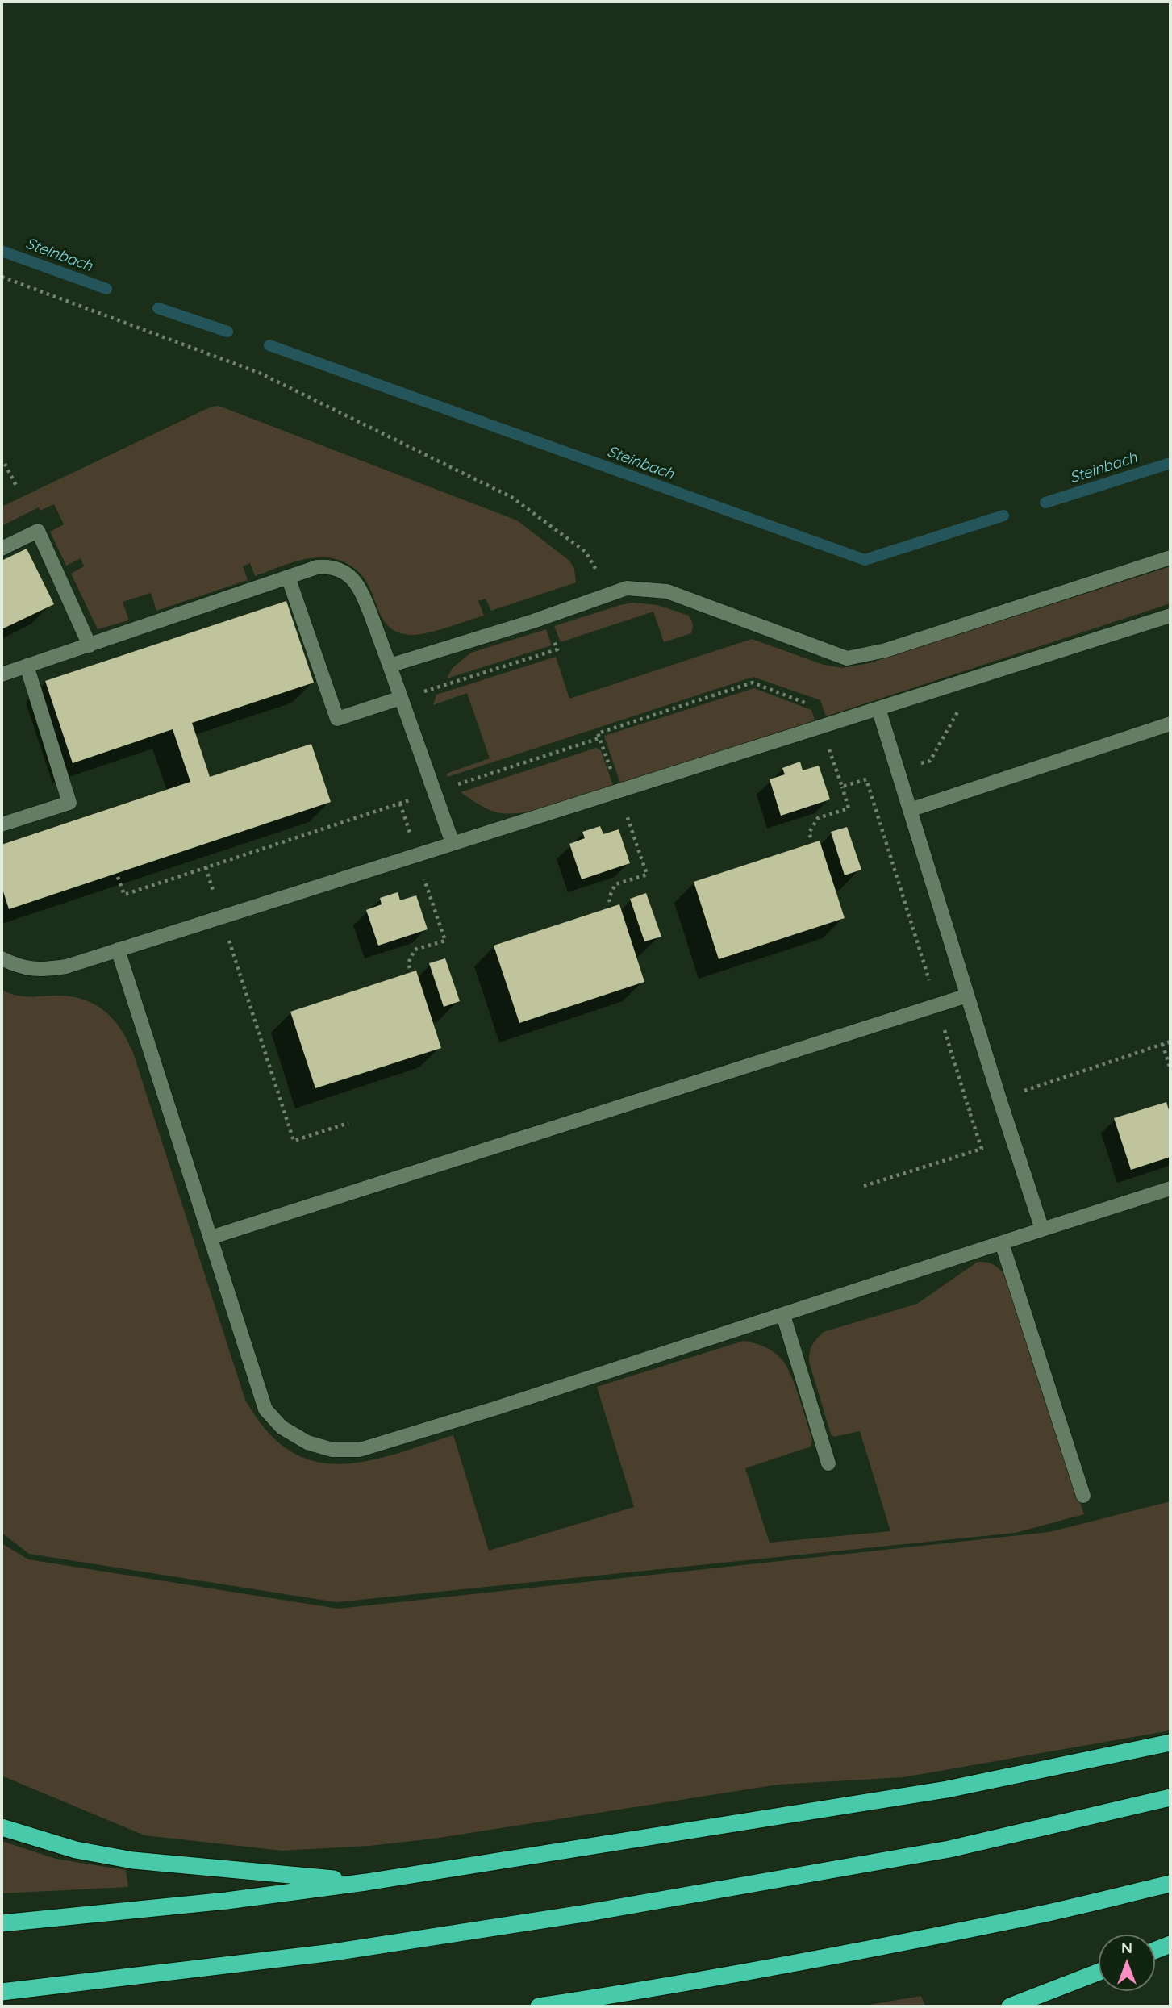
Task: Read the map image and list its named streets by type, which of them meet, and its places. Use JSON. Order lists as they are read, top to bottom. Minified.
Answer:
{"water":["Steinbach"],"north":"top"}
